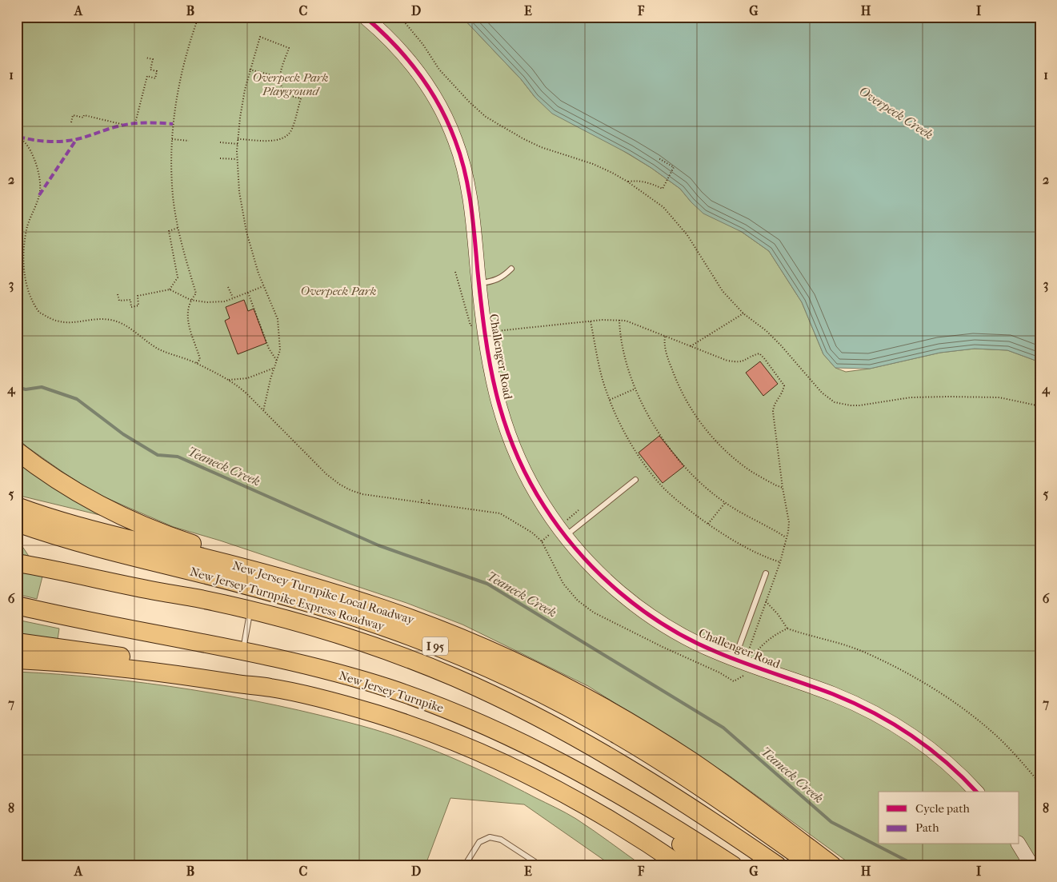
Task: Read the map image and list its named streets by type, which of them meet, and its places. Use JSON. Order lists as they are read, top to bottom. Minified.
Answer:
{"streets":{"highway":["New Jersey Turnpike Local Roadway","New Jersey Turnpike Express Roadway","I 95","New Jersey Turnpike"],"street":["Challenger Road"]},"water":["Overpeck Creek","Teaneck Creek"],"parks":["Overpeck Park Playground","Overpeck Park"],"legend":["Cycle path","Path"],"grid":{"columns":["A","B","C","D","E","F","G","H","I"],"rows":["1","2","3","4","5","6","7","8"]}}
